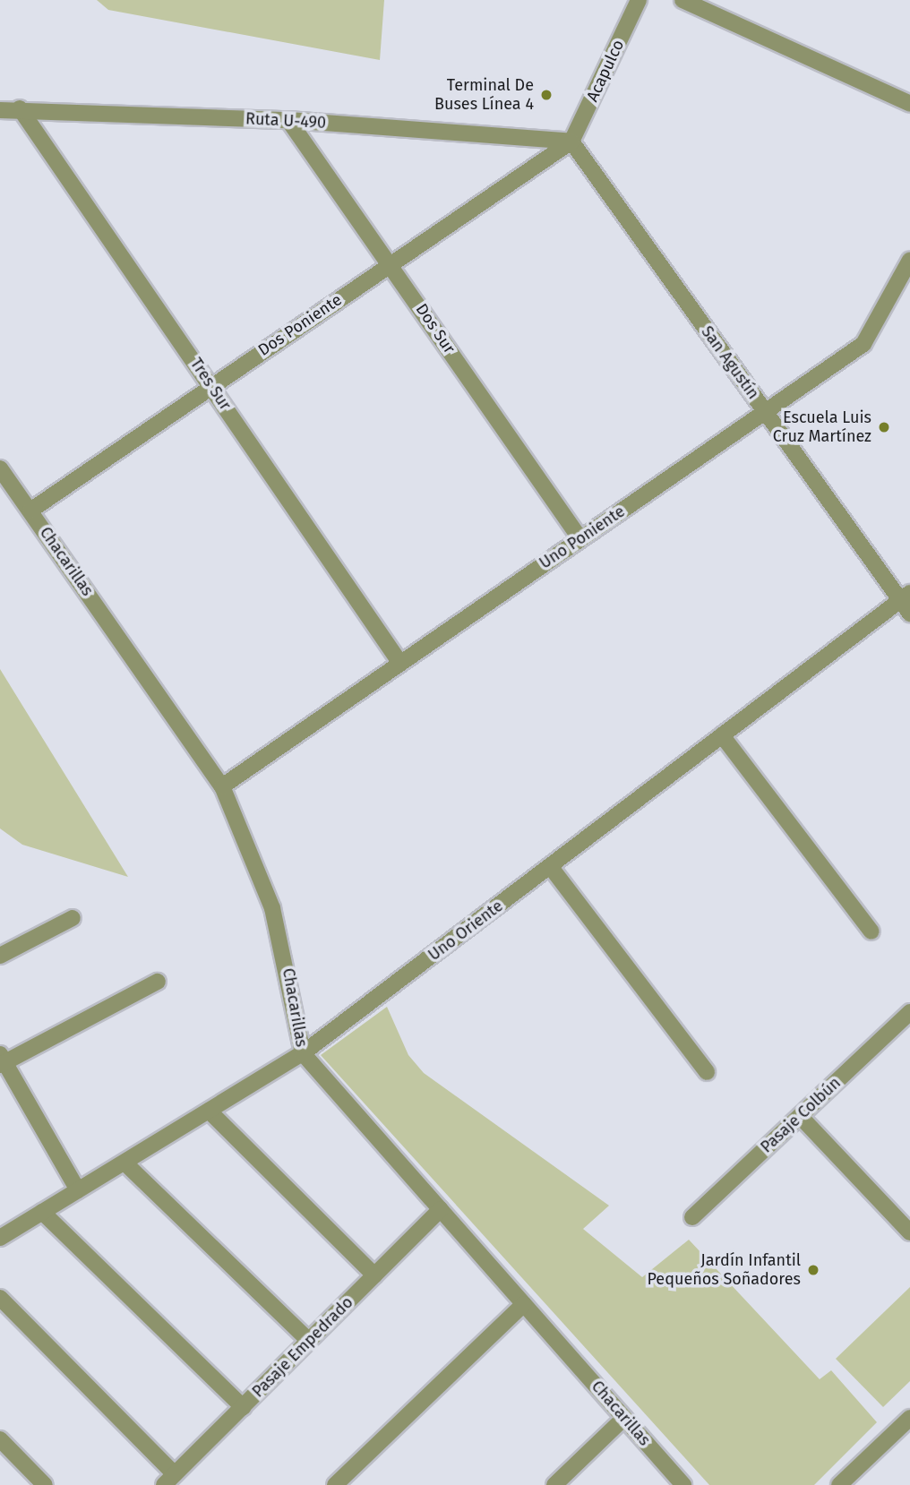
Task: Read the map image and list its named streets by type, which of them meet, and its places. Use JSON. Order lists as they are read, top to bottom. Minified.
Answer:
{"streets":{"street":["Acapulco","Ruta U-490","Dos Poniente","Dos Sur","San Agustín","Tres Sur","Uno Poniente","Chacarillas","Uno Oriente","Pasaje Colbún","Pasaje Empedrado"]},"crossings":[["Acapulco","Ruta U-490"],["Acapulco","Dos Poniente"],["Acapulco","San Agustín"],["Ruta U-490","Dos Poniente"],["Ruta U-490","Dos Sur"],["Ruta U-490","San Agustín"],["Ruta U-490","Tres Sur"],["Dos Poniente","Dos Sur"],["Dos Poniente","San Agustín"],["Dos Poniente","Tres Sur"],["Dos Poniente","Chacarillas"],["Dos Sur","Uno Poniente"],["San Agustín","Uno Poniente"],["San Agustín","Uno Oriente"],["Tres Sur","Uno Poniente"],["Uno Poniente","Chacarillas"],["Chacarillas","Uno Oriente"],["Chacarillas","Pasaje Empedrado"]],"places":["Terminal De Buses Línea 4","Escuela Luis Cruz Martínez","Jardín Infantil Pequeños Soñadores"]}
